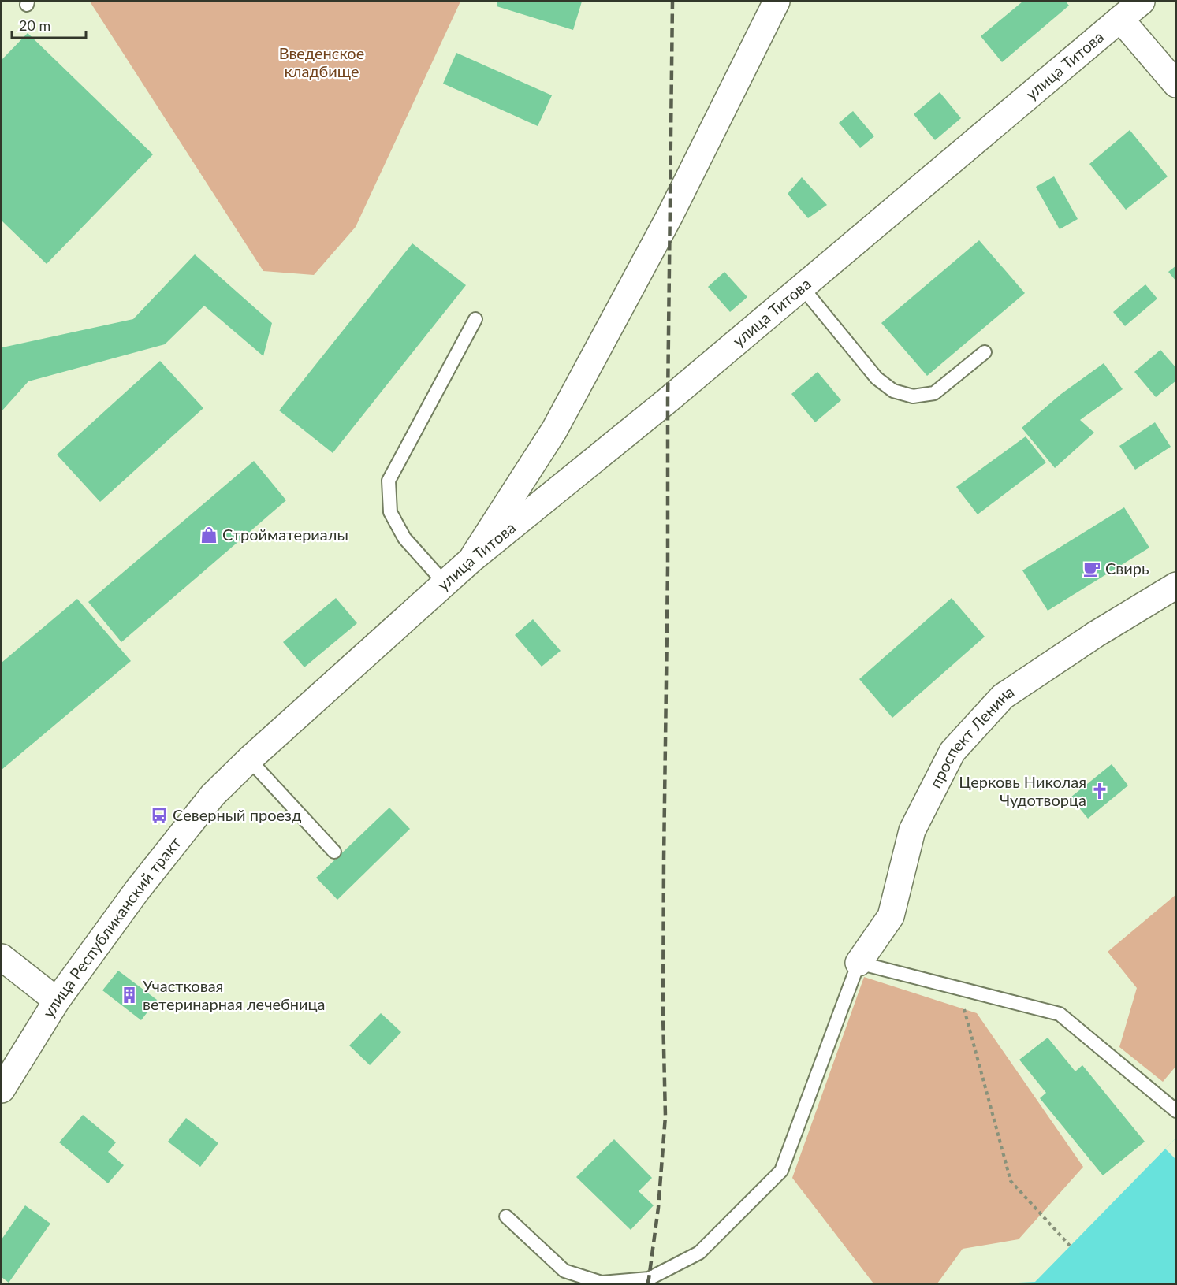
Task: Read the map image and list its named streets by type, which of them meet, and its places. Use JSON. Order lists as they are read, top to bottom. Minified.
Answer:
{"streets":{"main road":["улица Титова","проспект Ленина","улица Республиканский тракт"]},"crossings":[["улица Титова","улица Республиканский тракт"]],"parks":["Введенское кладбище"],"places":{"shop":["Стройматериалы"],"cafe":["Свирь"],"church":["Церковь Николая Чудотворца"],"bus stop":["Северный проезд"],"building":["Участковая ветеринарная лечебница"]},"scale_bar":"20 m"}
